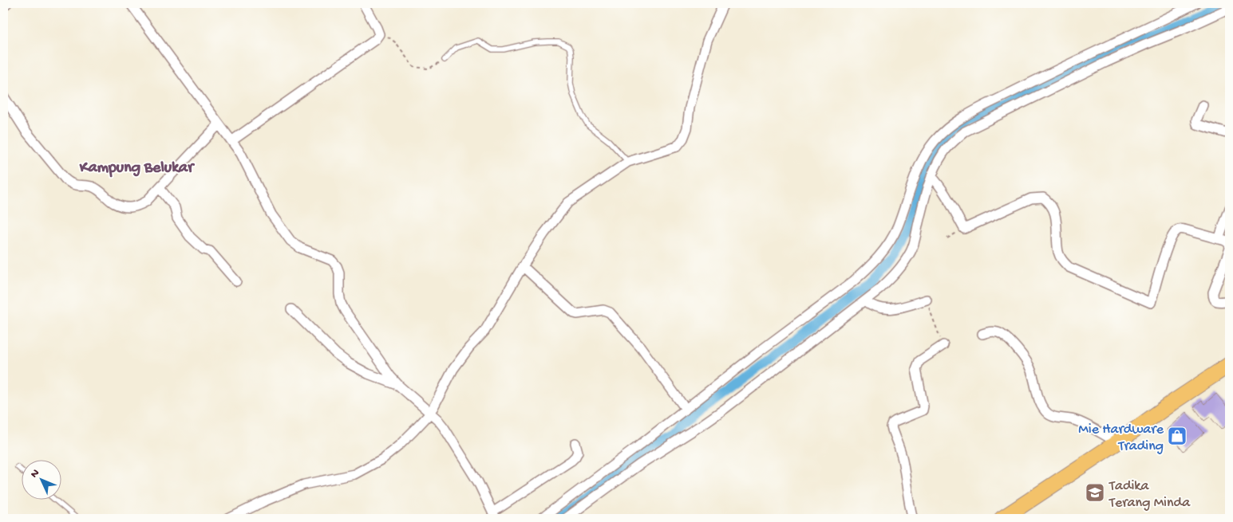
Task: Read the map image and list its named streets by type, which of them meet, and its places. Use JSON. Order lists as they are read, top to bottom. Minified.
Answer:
{"districts":["Kampung Belukar"],"places":{"shop":["Mie Hardware Trading"],"school or university":["Tadika Terang Minda"]},"north":"top left"}
